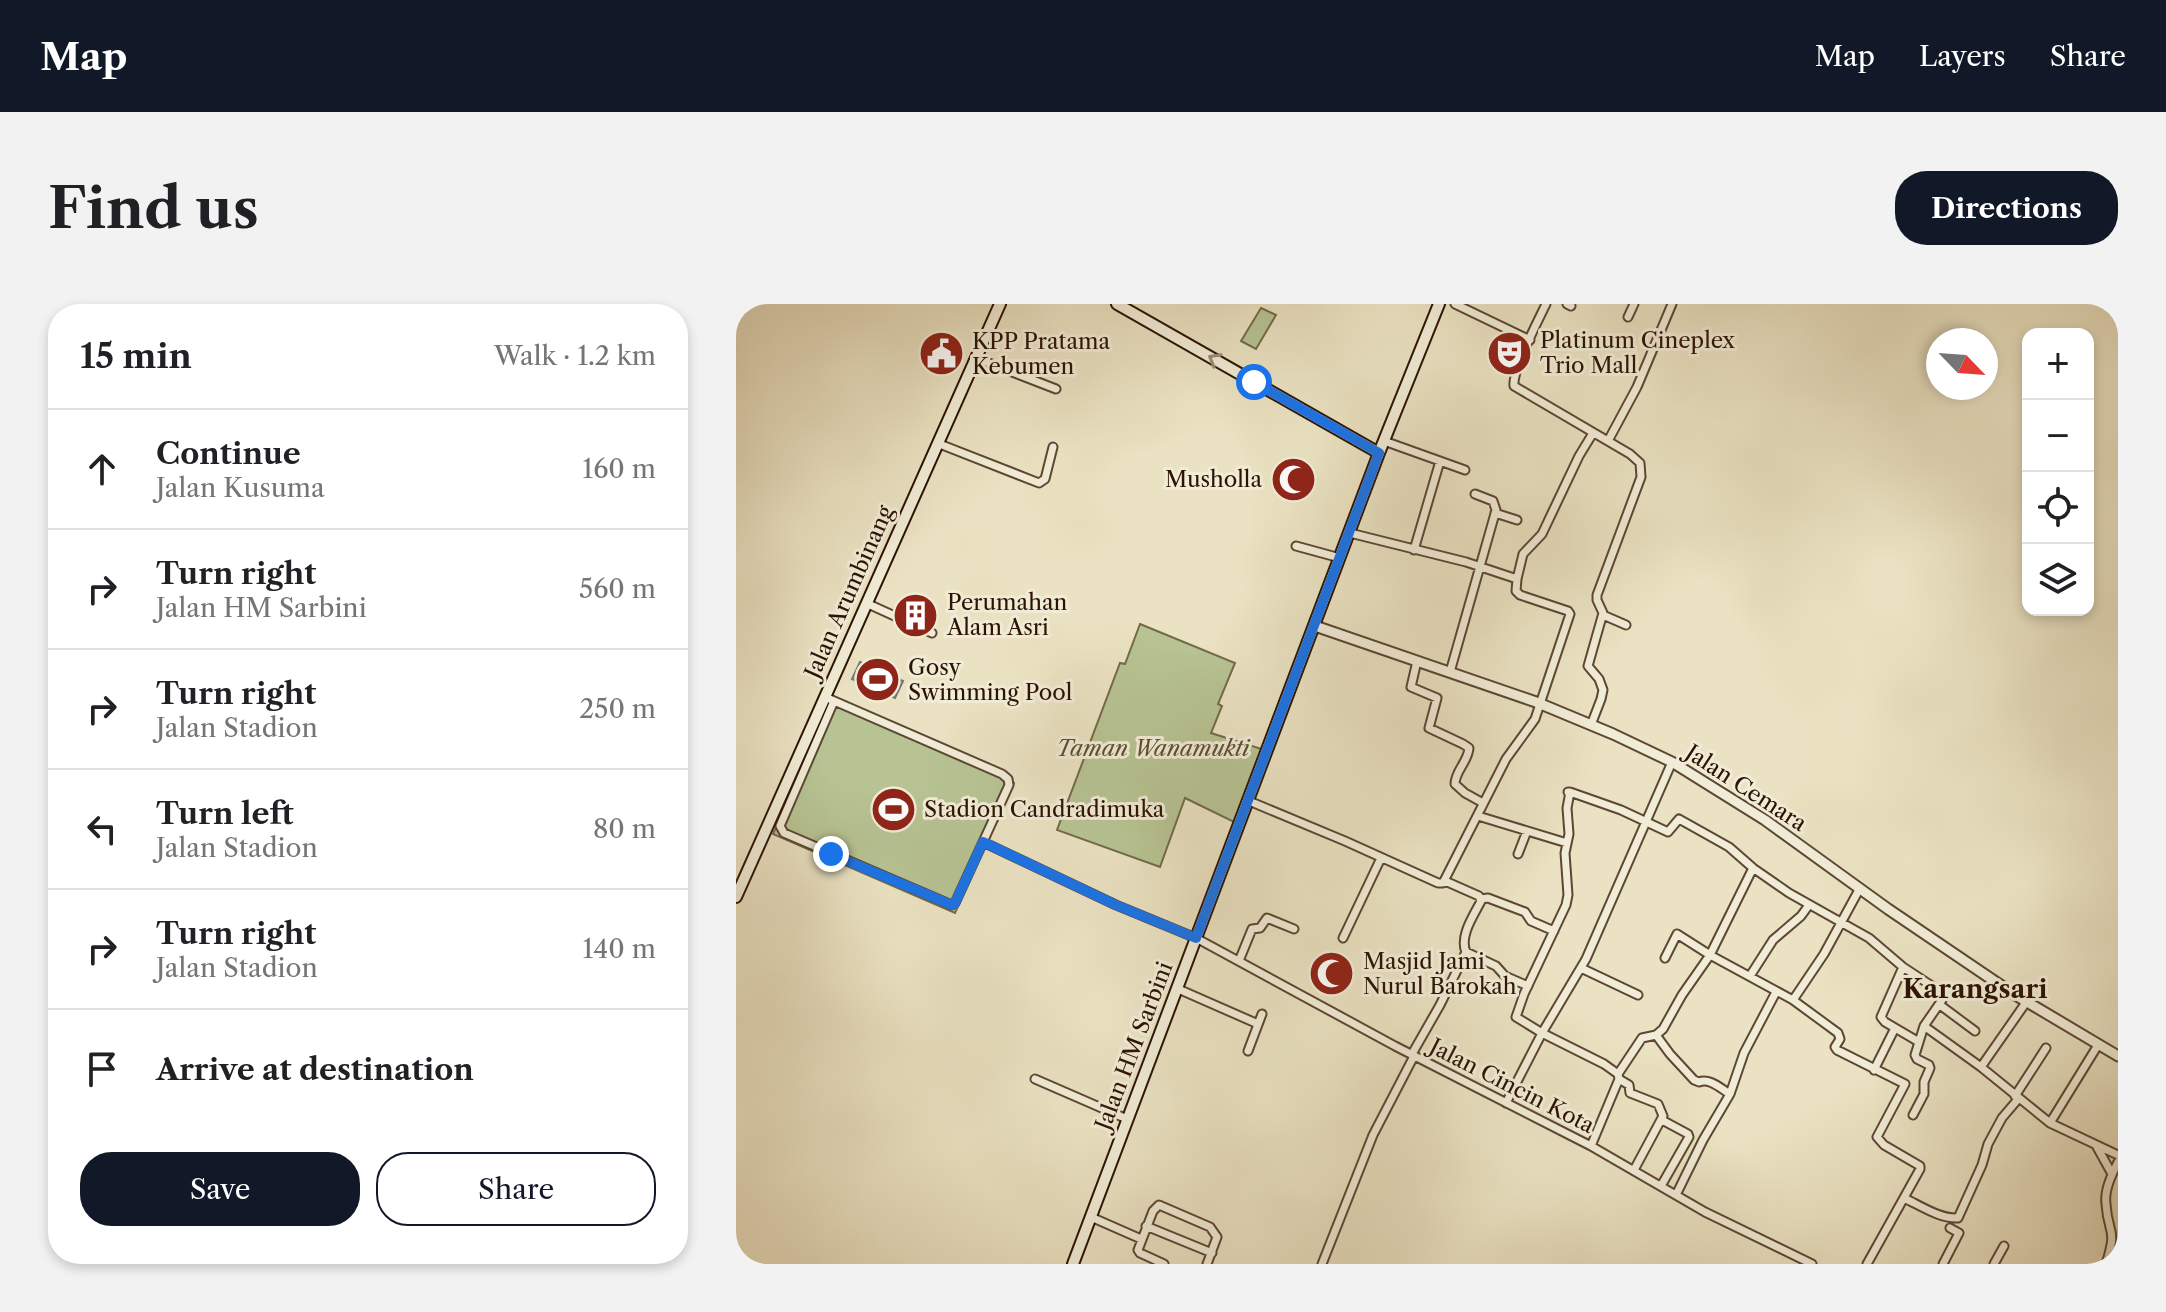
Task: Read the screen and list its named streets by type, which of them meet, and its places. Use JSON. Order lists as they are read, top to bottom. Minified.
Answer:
{"streets":{"main road":["Jalan Arumbinang","Jalan HM Sarbini"],"street":["Jalan Cemara","Jalan Cincin Kota"]},"crossings":[["Jalan Cemara","Jalan HM Sarbini"],["Jalan HM Sarbini","Jalan Cincin Kota"]],"districts":["Karangsari"],"parks":["Taman Wanamukti"],"places":{"theatre":["Platinum Cineplex Trio Mall"],"public building":["KPP Pratama Kebumen"],"mosque":["Musholla","Masjid Jami Nurul Barokah"],"building":["Perumahan Alam Asri"],"sports":["Gosy Swimming Pool","Stadion Candradimuka"]},"north":"bottom right","page":{"header":"Map","nav":["Map","Layers","Share"],"buttons":["Directions",["Save","Share"]],"title":"Find us","heading":["15 min","Walk · 1.2 km"],"map_buttons":["+","−"],"list":[["Continue","Jalan Kusuma","160 m"],["Turn right","Jalan HM Sarbini","560 m"],["Turn right","Jalan Stadion","250 m"],["Turn left","Jalan Stadion","80 m"],["Turn right","Jalan Stadion","140 m"],"Arrive at destination"]}}
